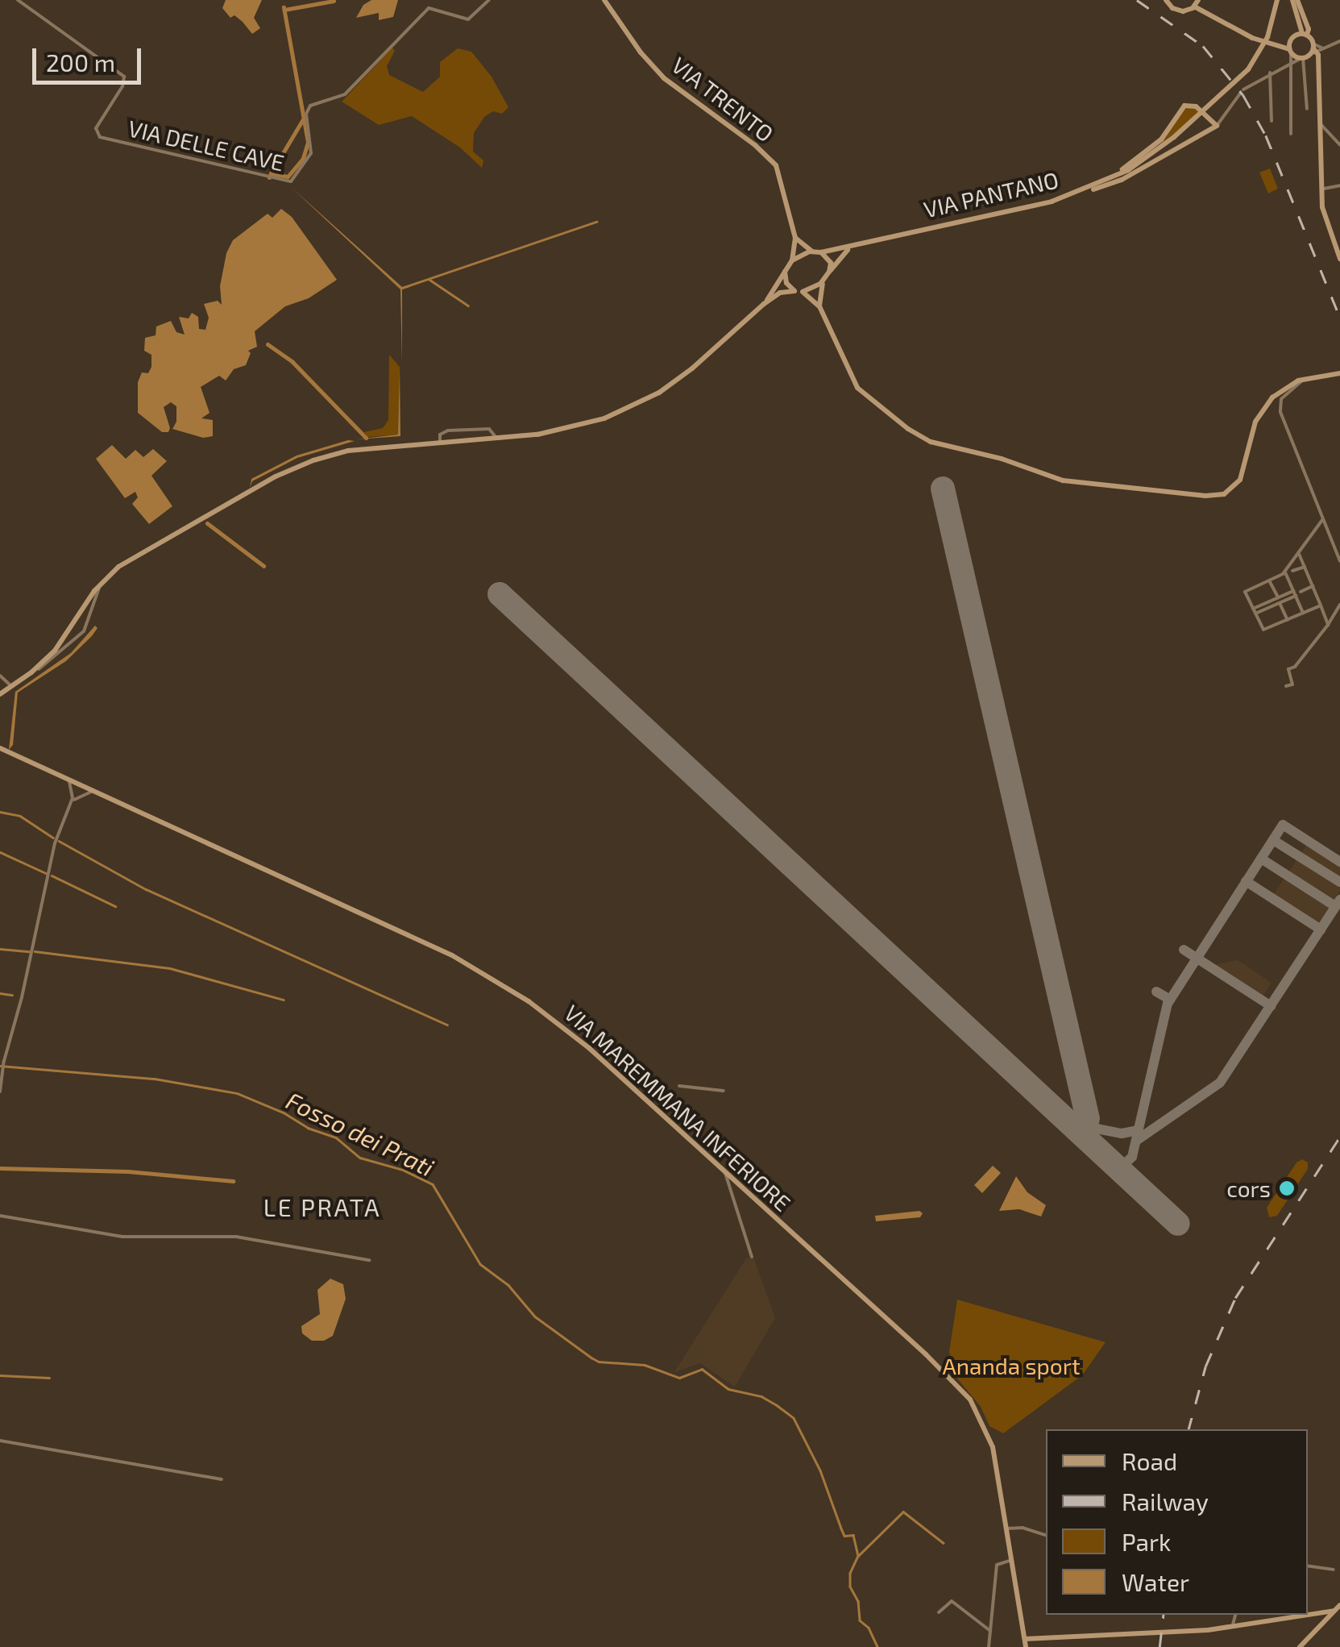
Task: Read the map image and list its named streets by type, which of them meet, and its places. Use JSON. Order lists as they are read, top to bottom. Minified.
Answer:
{"streets":{"main road":["VIA TRENTO","VIA PANTANO","VIA MAREMMANA INFERIORE"],"street":["VIA DELLE CAVE"]},"districts":["LE PRATA"],"water":["Fosso dei Prati"],"parks":["Ananda sport"],"places":["cors"],"legend":["Road","Railway","Park","Water"],"scale_bar":"200 m"}
